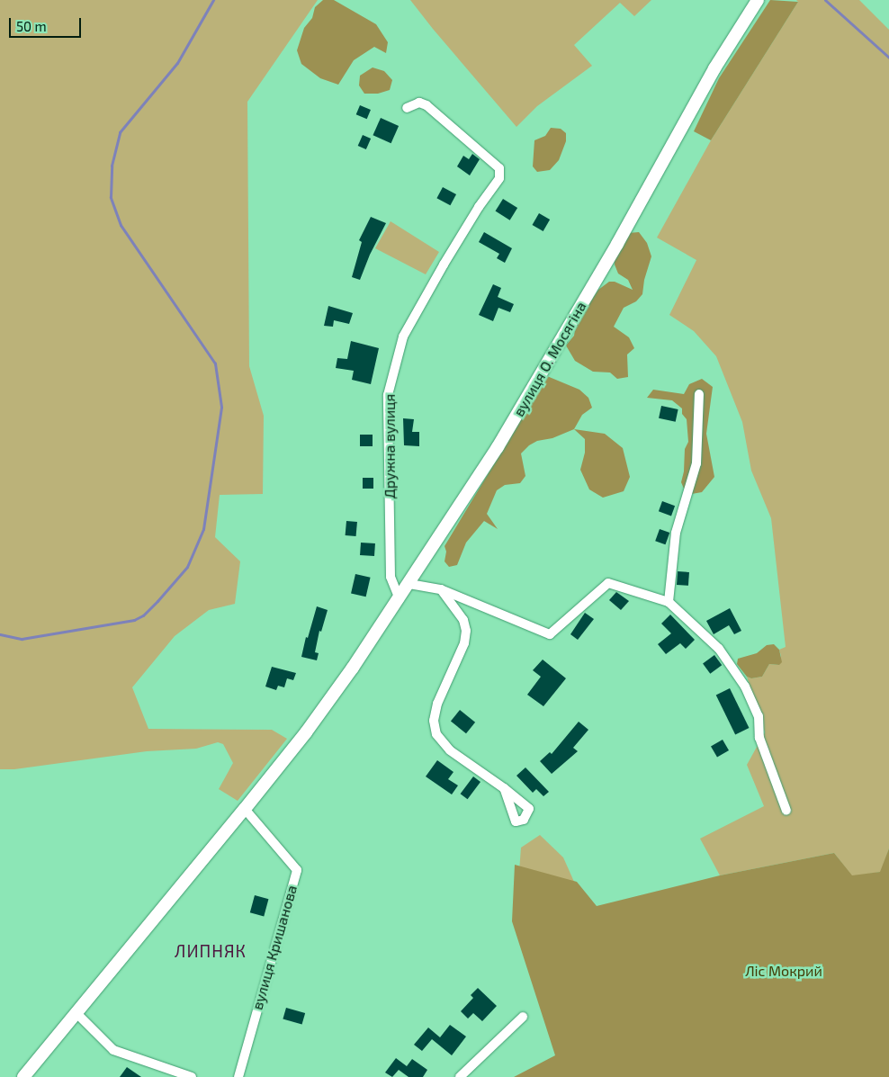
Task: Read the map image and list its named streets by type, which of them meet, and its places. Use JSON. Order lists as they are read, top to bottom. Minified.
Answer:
{"streets":{"main road":["вулиця О. Мосягіна"],"street":["Дружна вулиця","вулиця Кришанова"]},"crossings":[["вулиця О. Мосягіна","Дружна вулиця"]],"districts":["ЛИПНЯК"],"parks":["Ліс Мокрий"],"scale_bar":"50 m"}
